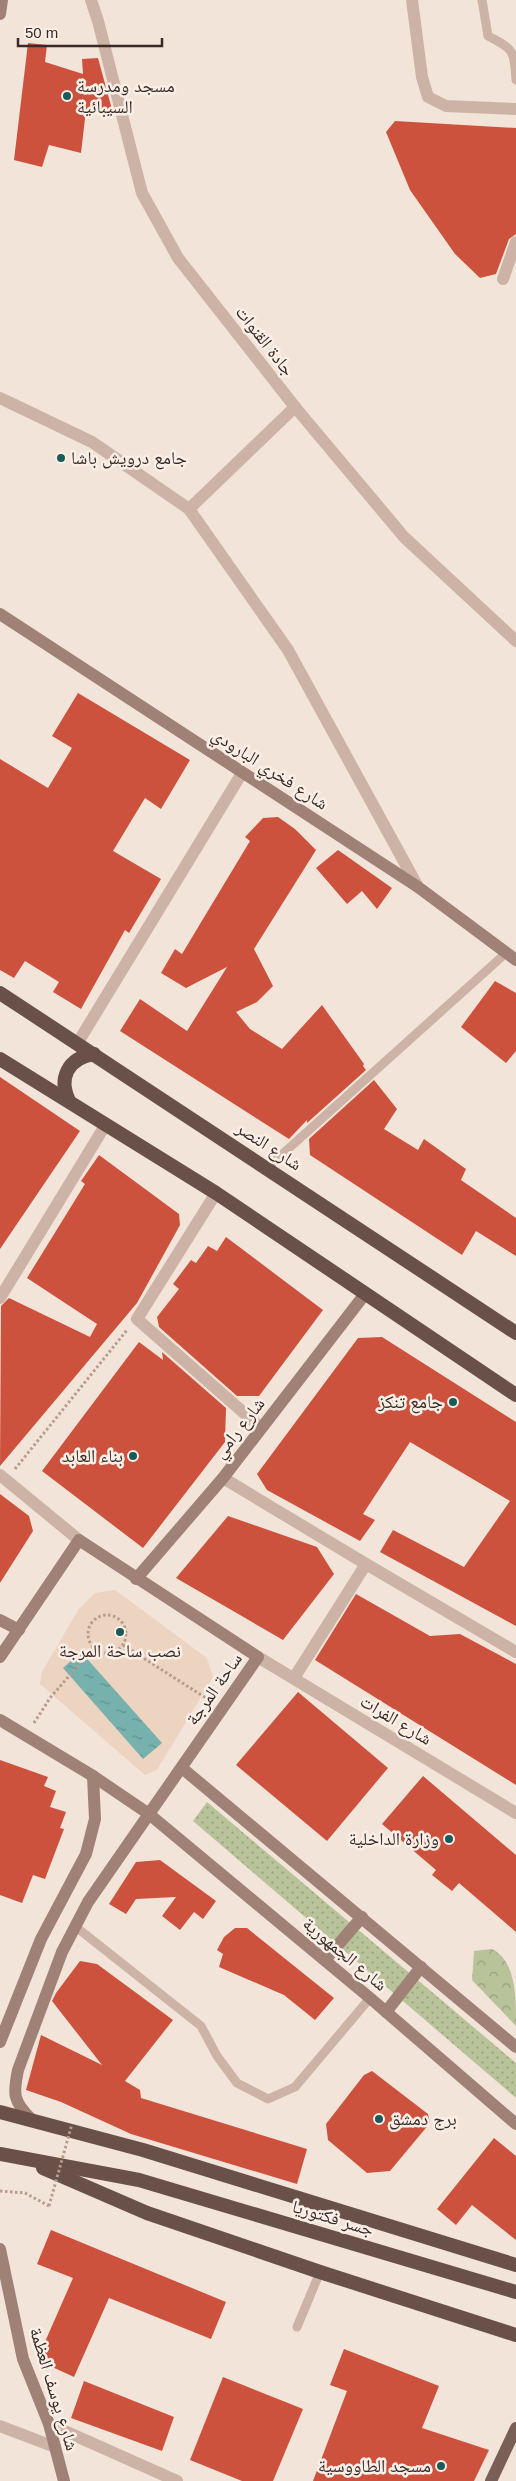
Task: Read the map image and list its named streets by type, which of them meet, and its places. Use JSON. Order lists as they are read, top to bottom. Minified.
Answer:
{"streets":{"highway":["شارع النصر","جسر فكتوريا"],"main road":["شارع فخري البارودي","شارع رامي","ساحة المرجة","شارع الجمهورية","شارع يوسف العظمة"],"street":["جادة القنوات","شارع الفرات"]},"crossings":[["شارع رامي","ساحة المرجة"],["ساحة المرجة","شارع الفرات"],["ساحة المرجة","شارع الجمهورية"],["ساحة المرجة","جسر فكتوريا"]],"places":["مسجد ومدرسة السيبائية","جامع درويش باشا","جامع تنكز","بناء العابد","نصب ساحة المرجة","وزارة الداخلية","برج دمشق","مسجد الطاووسية"],"scale_bar":"50 m"}
